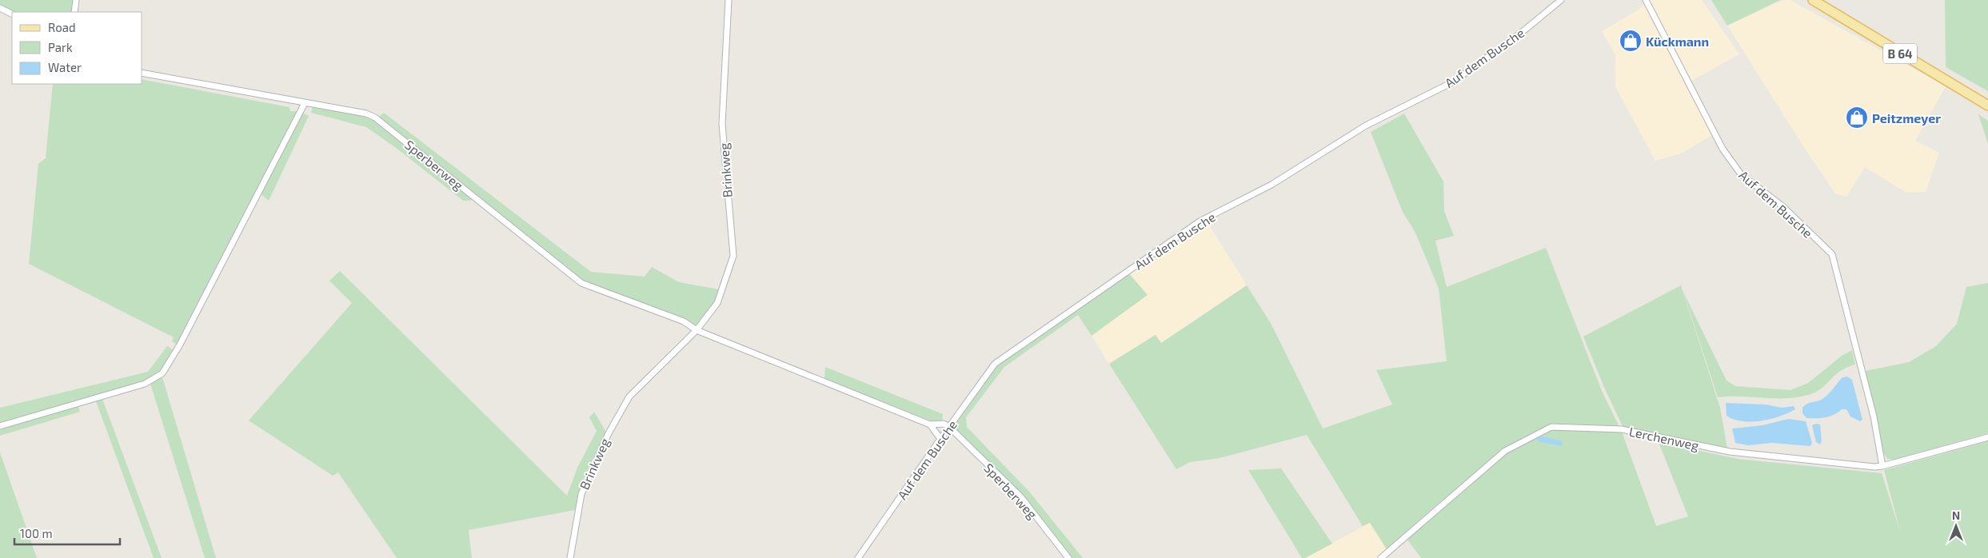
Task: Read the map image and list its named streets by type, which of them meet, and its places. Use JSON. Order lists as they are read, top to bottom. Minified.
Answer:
{"streets":{"main road":["B 64"],"street":["Auf dem Busche","Sperberweg","Brinkweg","Lerchenweg"]},"crossings":[["Auf dem Busche","Sperberweg"],["Auf dem Busche","Lerchenweg"],["Sperberweg","Brinkweg"]],"places":{"shop":["Kückmann","Peitzmeyer"]},"legend":["Road","Park","Water"],"scale_bar":"100 m","north":"top"}
